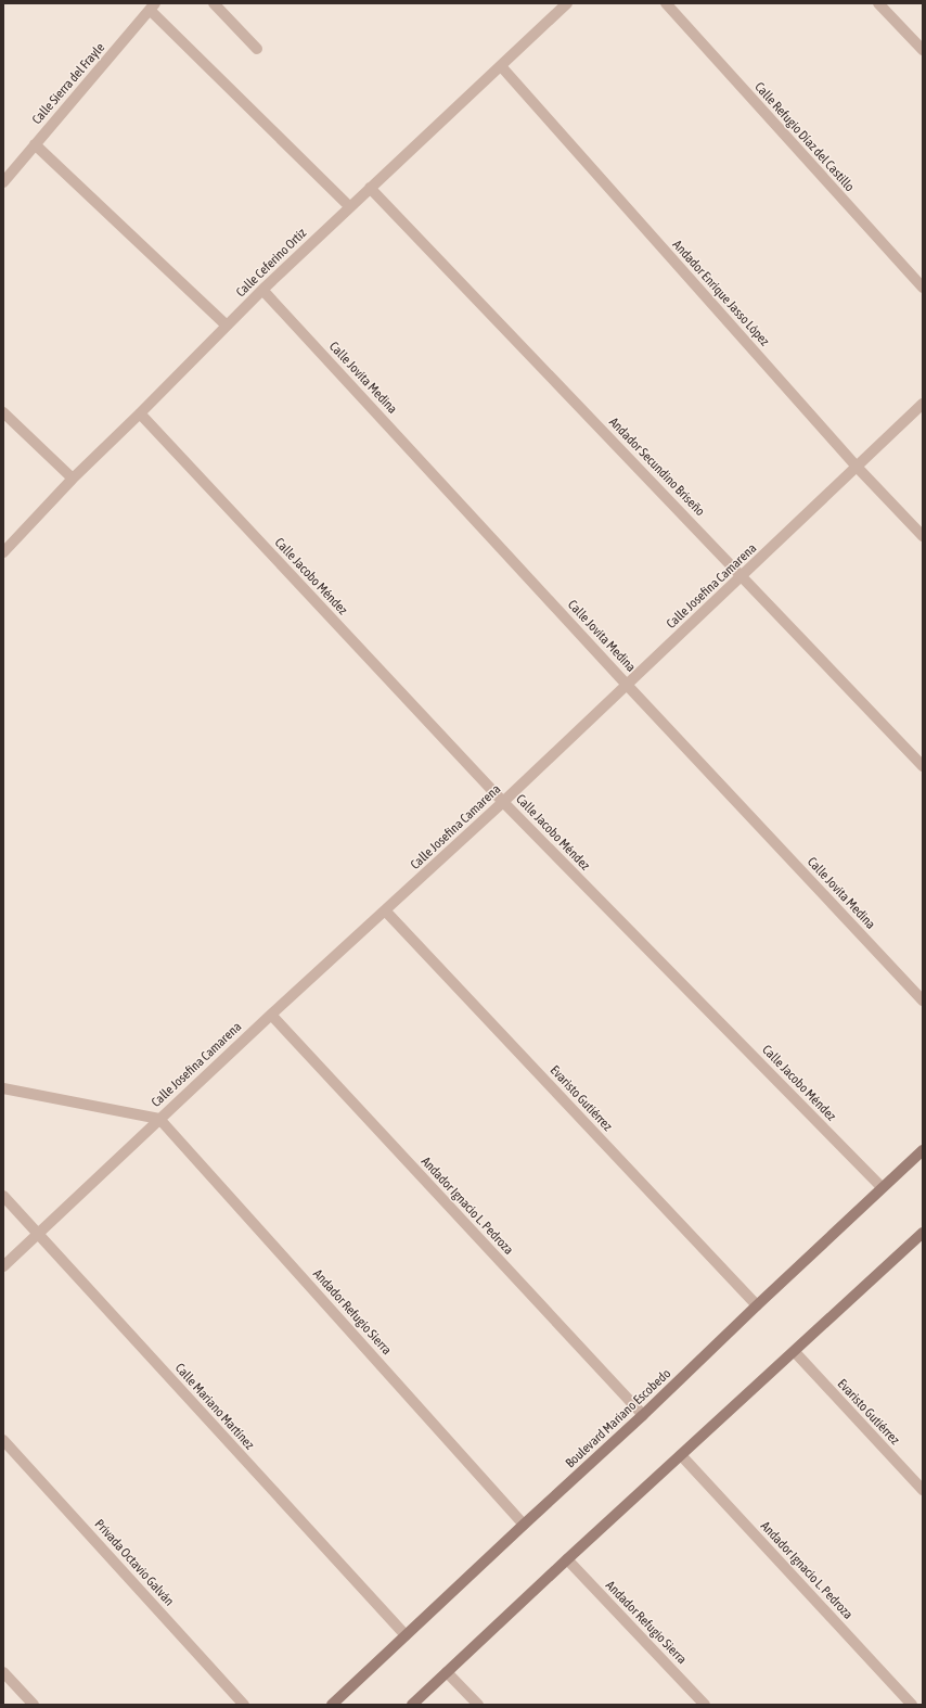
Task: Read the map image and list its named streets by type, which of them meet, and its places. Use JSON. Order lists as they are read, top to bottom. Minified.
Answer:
{"streets":{"street":["Calle Sierra del Frayle","Calle Refugio Díaz del Castillo","Calle Ceferino Ortiz","Andador Enrique Jasso López","Calle Jovita Medina","Andador Secundino Briseño","Calle Jacobo Méndez","Calle Josefina Camarena","Evaristo Gutiérrez","Andador Ignacio L. Pedroza","Andador Refugio Sierra","Calle Mariano Martínez","Boulevard Mariano Escobedo","Privada Octavio Galván"]},"crossings":[["Calle Ceferino Ortiz","Andador Enrique Jasso López"],["Calle Ceferino Ortiz","Calle Jovita Medina"],["Calle Ceferino Ortiz","Andador Secundino Briseño"],["Calle Ceferino Ortiz","Calle Jacobo Méndez"],["Andador Enrique Jasso López","Calle Josefina Camarena"],["Calle Jovita Medina","Calle Josefina Camarena"],["Andador Secundino Briseño","Calle Josefina Camarena"],["Calle Jacobo Méndez","Calle Josefina Camarena"],["Calle Jacobo Méndez","Boulevard Mariano Escobedo"],["Calle Josefina Camarena","Evaristo Gutiérrez"],["Calle Josefina Camarena","Andador Ignacio L. Pedroza"],["Calle Josefina Camarena","Andador Refugio Sierra"],["Calle Josefina Camarena","Calle Mariano Martínez"],["Evaristo Gutiérrez","Boulevard Mariano Escobedo"],["Andador Ignacio L. Pedroza","Boulevard Mariano Escobedo"],["Andador Refugio Sierra","Boulevard Mariano Escobedo"],["Calle Mariano Martínez","Boulevard Mariano Escobedo"]]}
